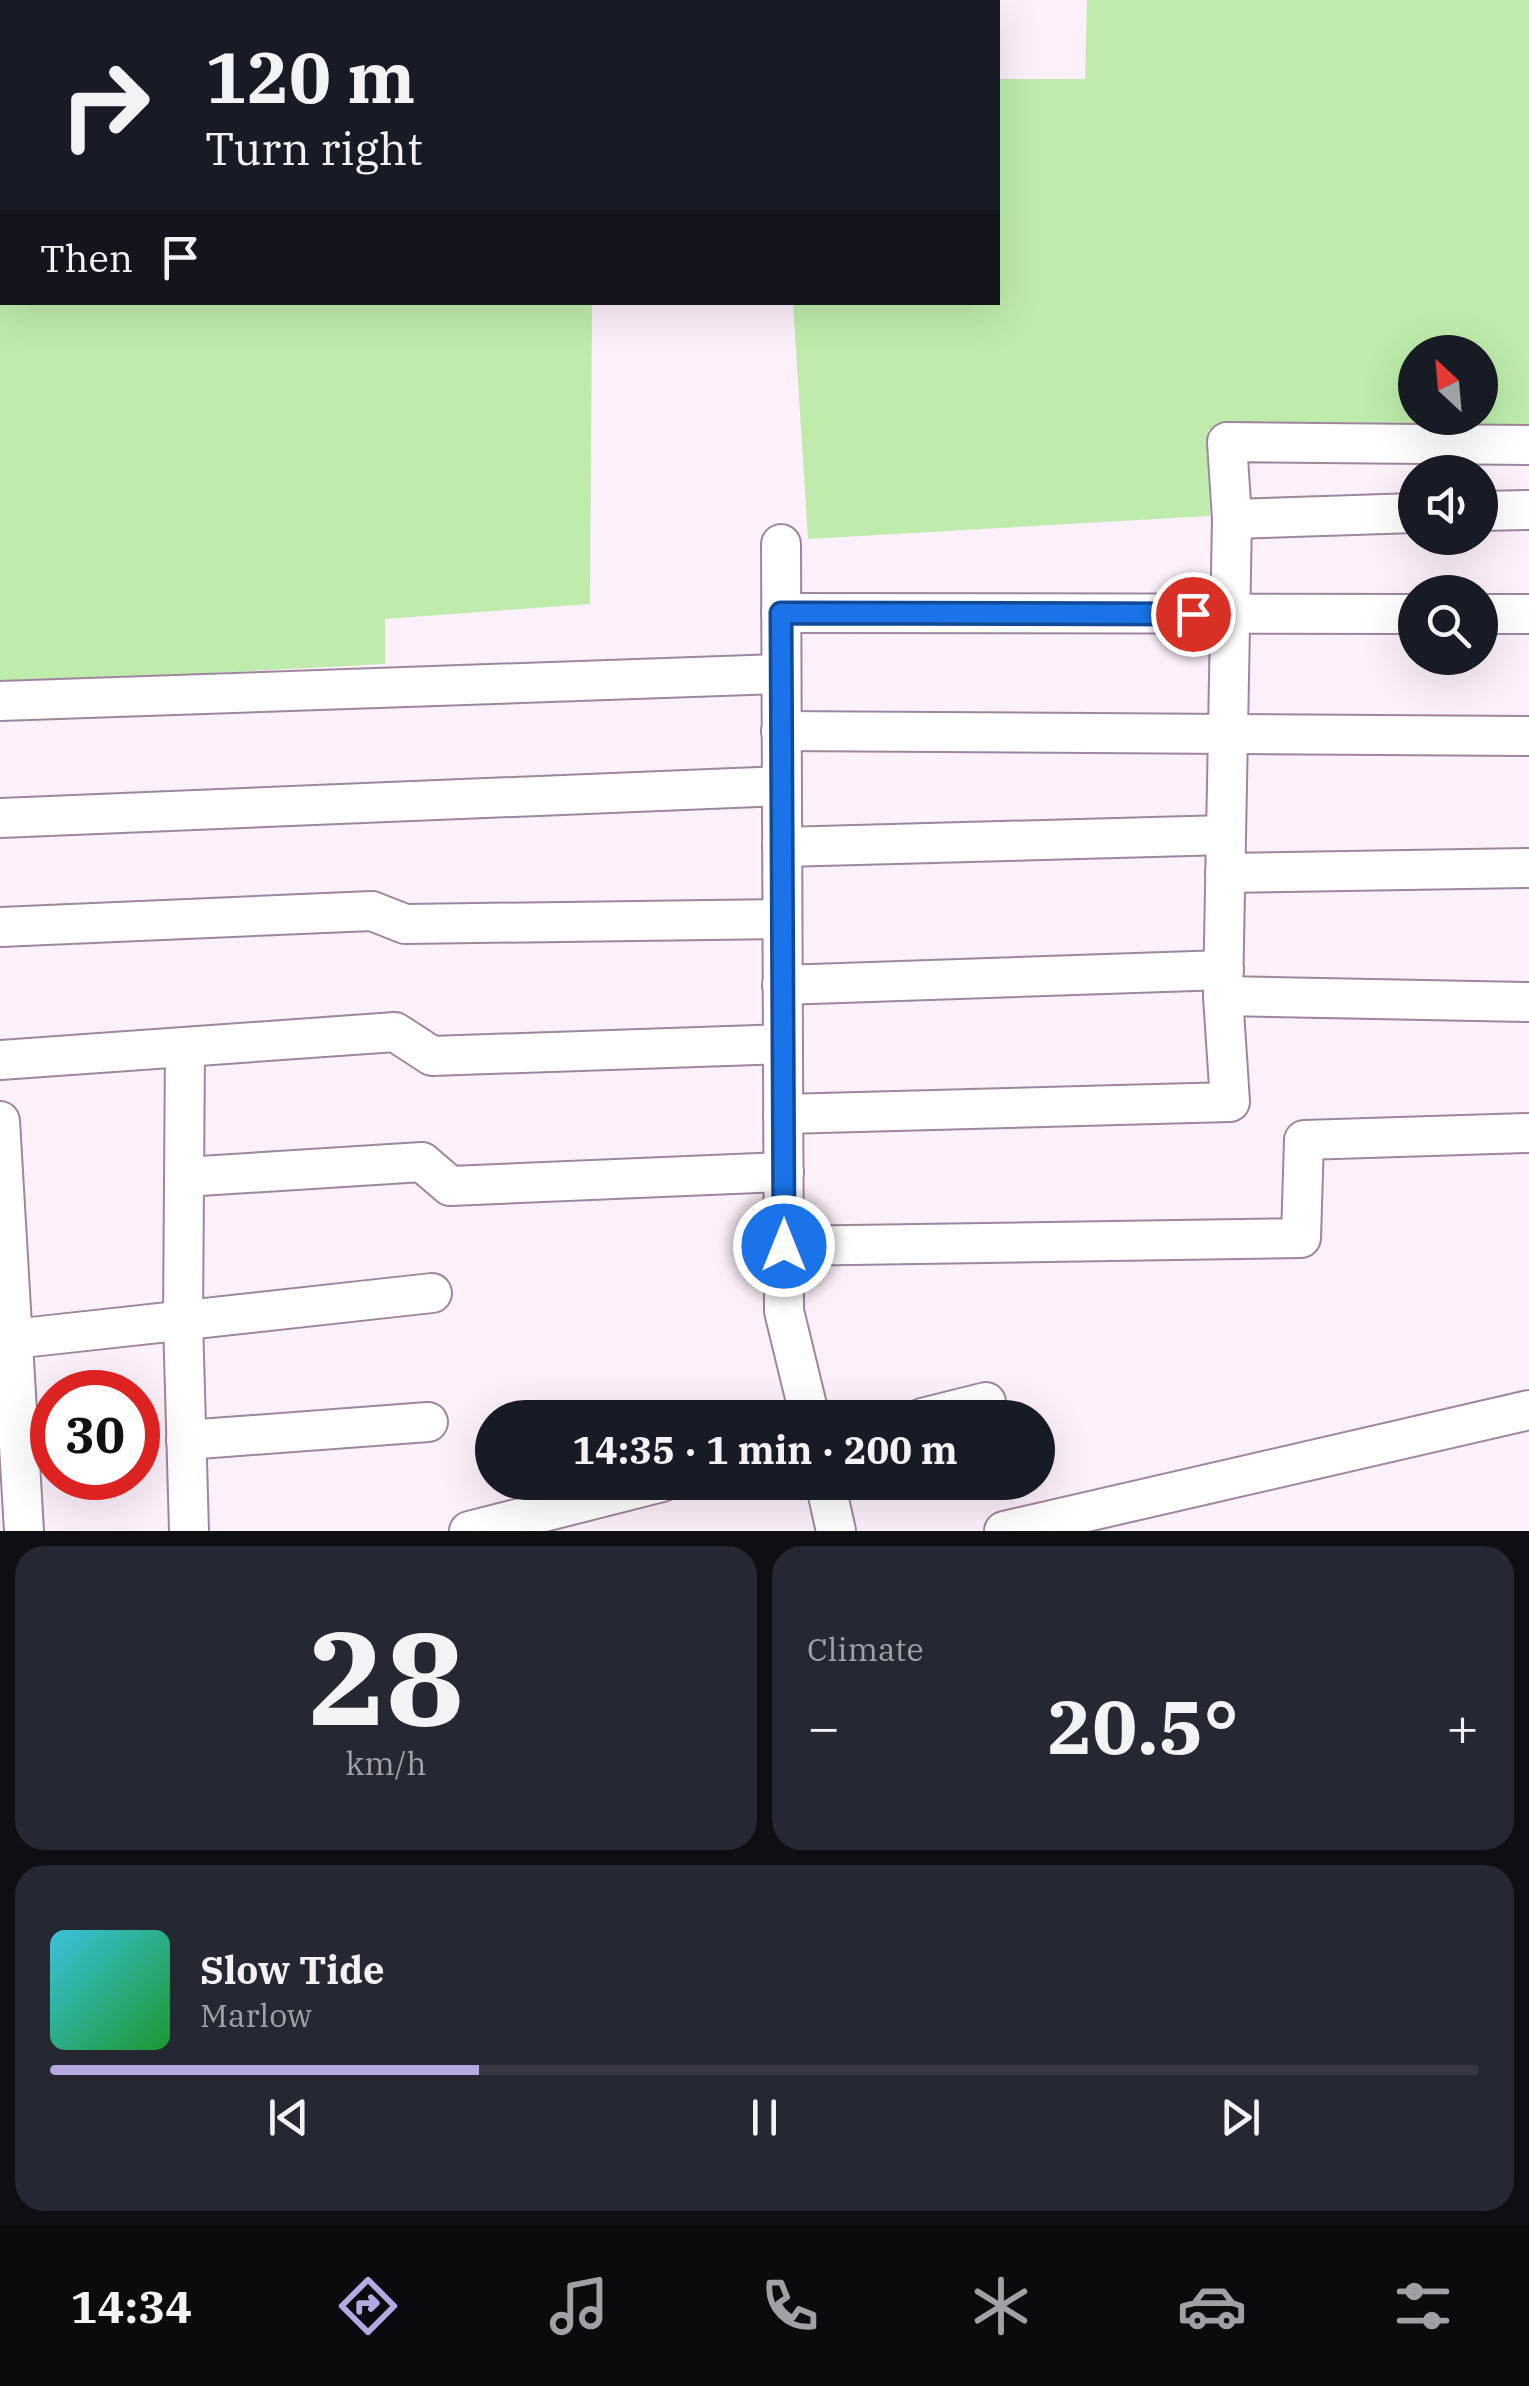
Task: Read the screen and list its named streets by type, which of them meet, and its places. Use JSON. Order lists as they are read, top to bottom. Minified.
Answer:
{"north":"top left","page":{"turn":["120 m","Turn right"],"then":"Then","limit":"30","trip":"14:35 · 1 min · 200 m","tile":[["28","km/h"],"Climate"],"heat":["−","20.5°","+"],"song":["Slow Tide","Marlow"],"tabs":"14:34"}}
